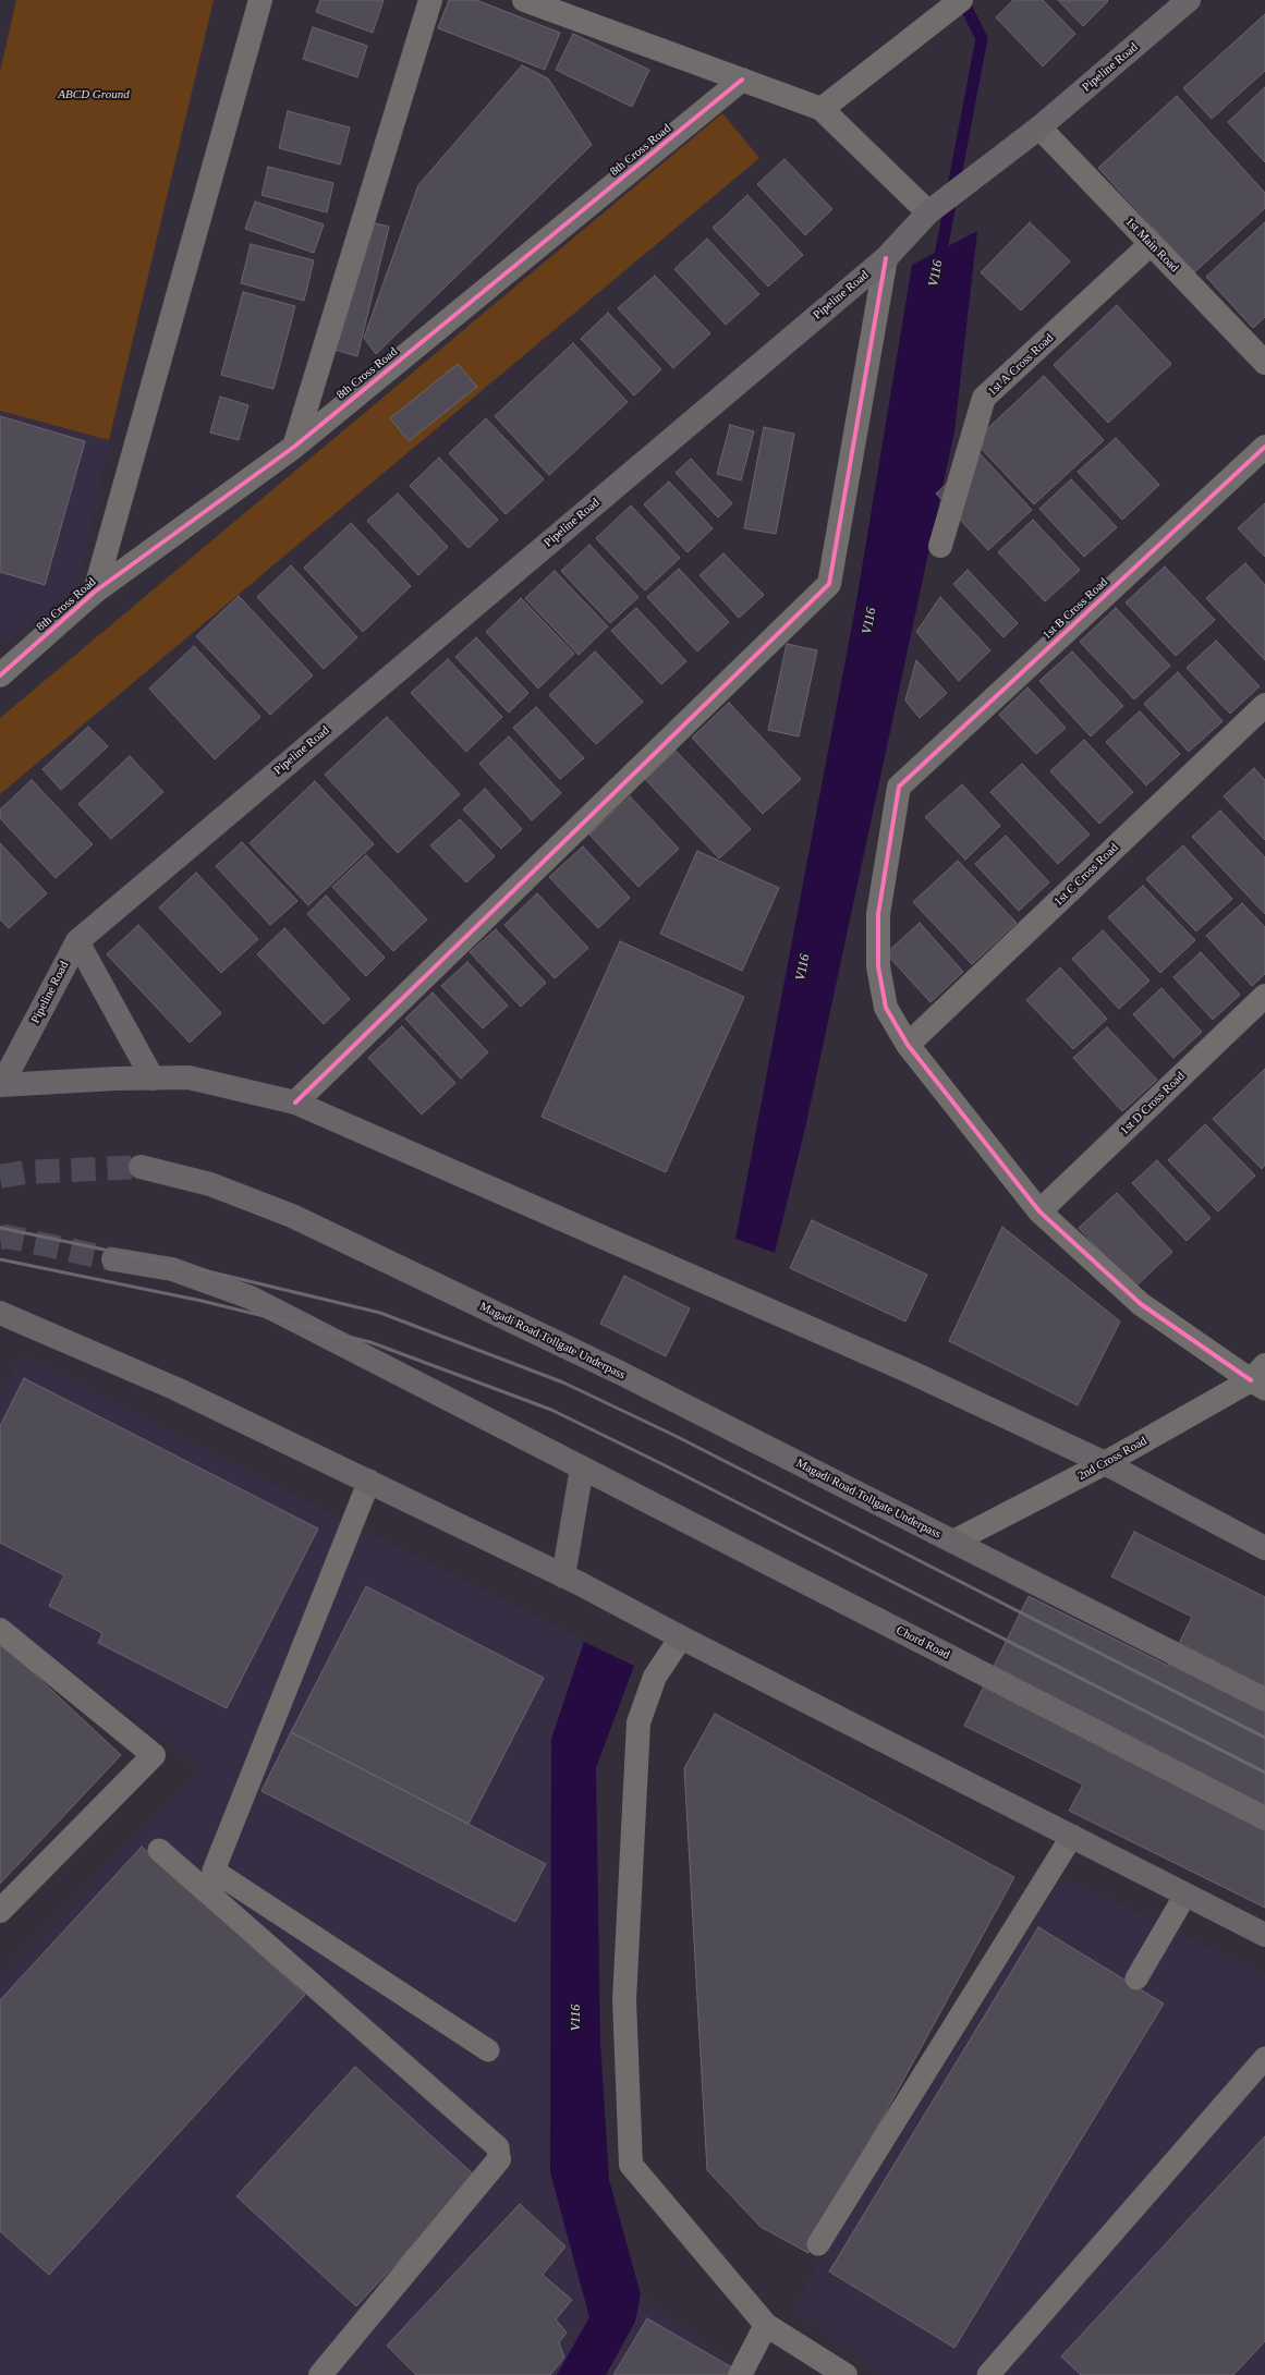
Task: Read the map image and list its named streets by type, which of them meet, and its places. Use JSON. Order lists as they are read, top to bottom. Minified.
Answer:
{"streets":{"main road":["Pipeline Road","Magadi Road Tollgate Underpass","Chord Road"],"street":["8th Cross Road","1st Main Road","1st A Cross Road","1st B Cross Road","1st C Cross Road","1st D Cross Road","2nd Cross Road"]},"crossings":[["Pipeline Road","1st Main Road"],["1st Main Road","1st A Cross Road"],["1st B Cross Road","1st C Cross Road"],["Magadi Road Tollgate Underpass","2nd Cross Road"]],"water":["V116"],"parks":["ABCD Ground"]}
